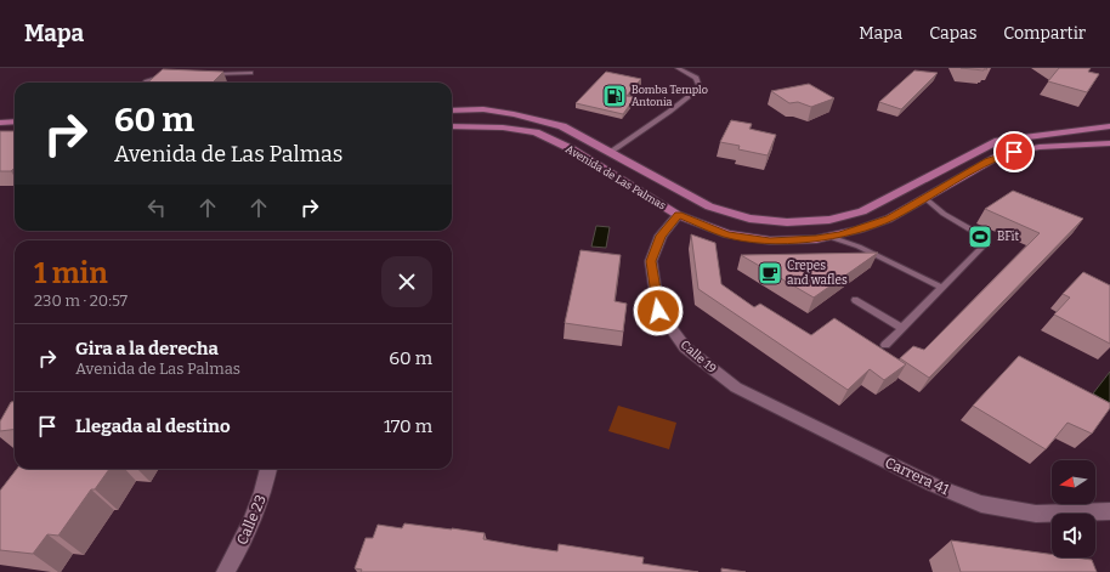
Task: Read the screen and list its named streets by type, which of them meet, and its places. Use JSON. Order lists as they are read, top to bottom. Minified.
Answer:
{"streets":{"main road":["Avenida de Las Palmas"],"street":["Calle 19","Carrera 41","Calle 23"]},"crossings":[["Avenida de Las Palmas","Calle 19"],["Calle 19","Carrera 41"]],"places":{"fuel station":["Bomba Templo Antonia"],"sports":["BFit"],"cafe":["Crepes and wafles"]},"north":"left","page":{"header":"Mapa","nav":["Mapa","Capas","Compartir"],"turn":["60 m","Avenida de Las Palmas"],"heading":["1 min","230 m · 20:57"],"list":[{"name":"Gira a la derecha","note":"Avenida de Las Palmas","value":"60 m"},{"name":"Llegada al destino","value":"170 m"}]}}
